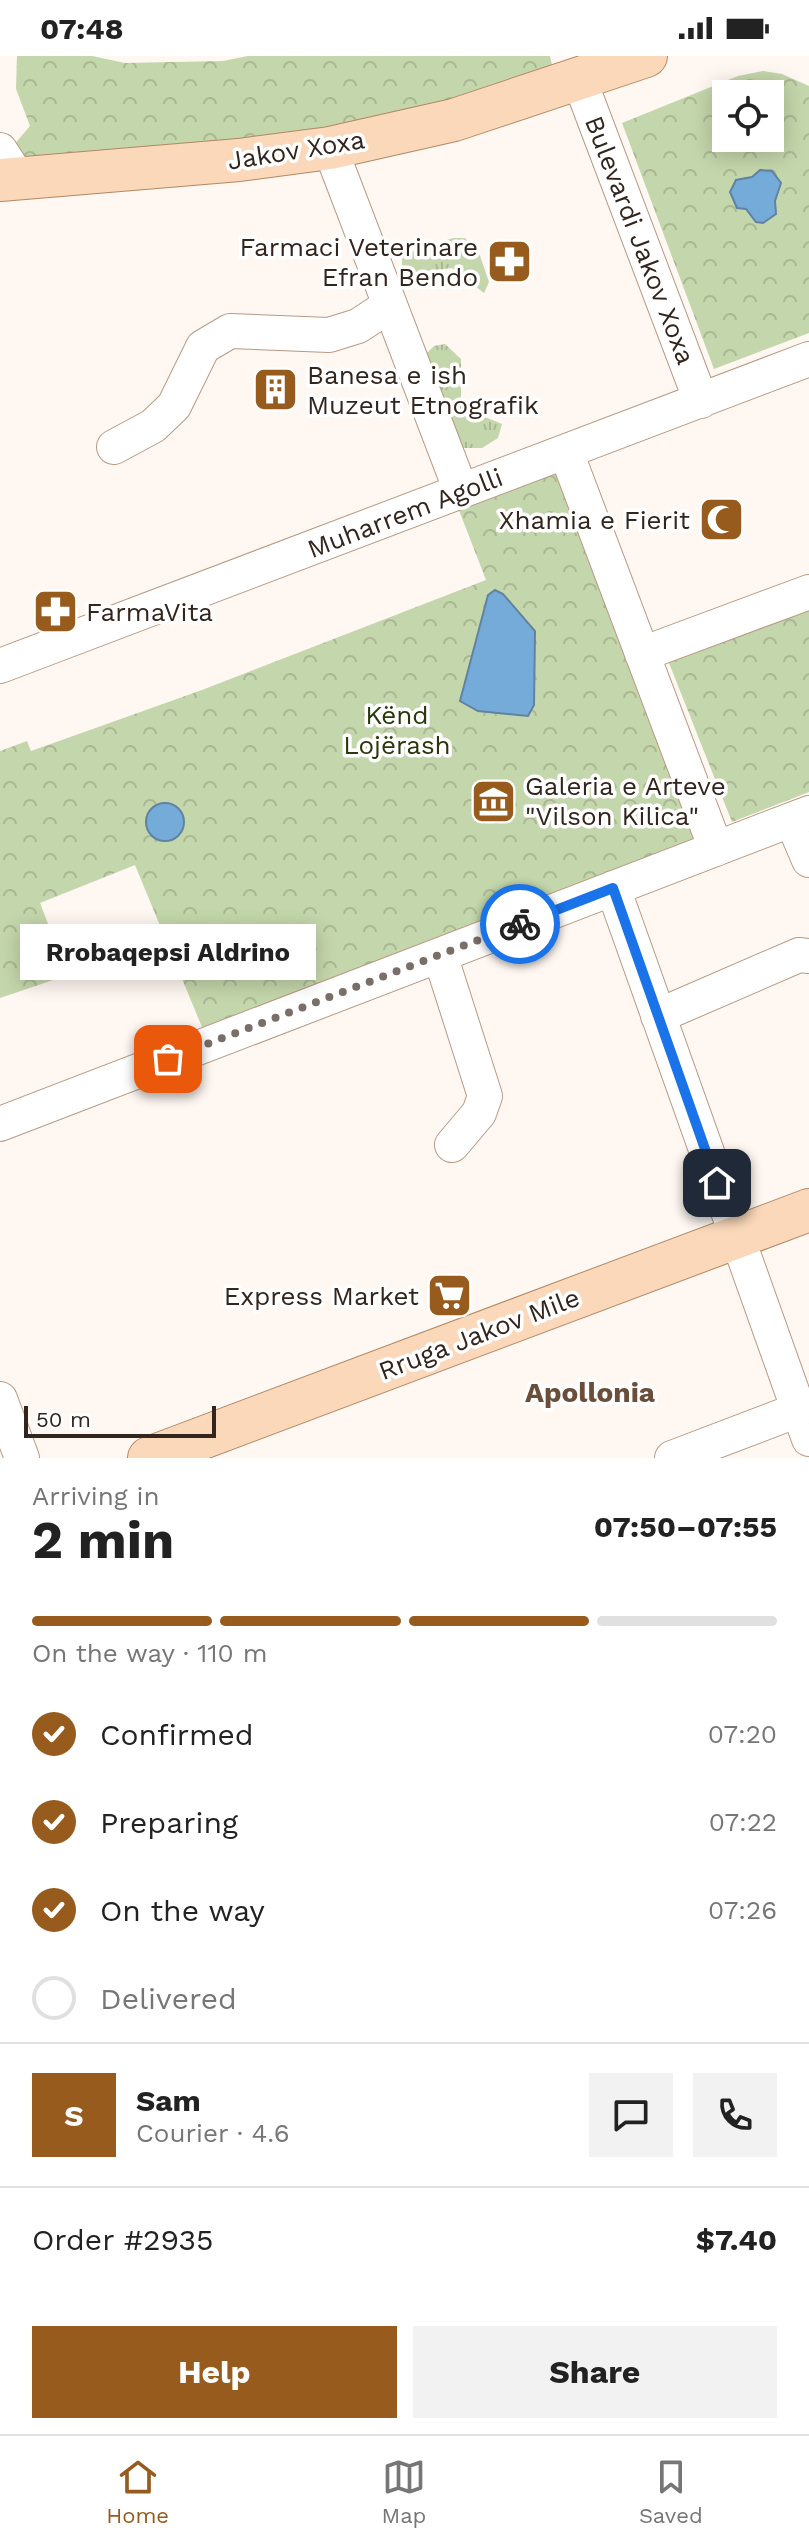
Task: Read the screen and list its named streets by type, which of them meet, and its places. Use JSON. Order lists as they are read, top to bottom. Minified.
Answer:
{"streets":{"main road":["Jakov Xoxa","Rruga Jakov Mile"],"street":["Bulevardi Jakov Xoxa","Muharrem Agolli"]},"crossings":[["Jakov Xoxa","Bulevardi Jakov Xoxa"],["Bulevardi Jakov Xoxa","Muharrem Agolli"]],"districts":["Apollonia"],"parks":["Kënd Lojërash"],"places":{"pharmacy":["Farmaci Veterinare Efran Bendo","FarmaVita"],"building":["Banesa e ish Muzeut Etnografik"],"mosque":["Xhamia e Fierit"],"museum":["Galeria e Arteve \"Vilson Kilica\""],"other":["Rrobaqepsi Aldrino"],"supermarket":["Express Market"]},"scale_bar":"50 m","page":{"status":"07:48","bubble":"Rrobaqepsi Aldrino","scale":"50 m","heading":["2 min","Arriving in","07:50–07:55"],"panel":["Sam","Courier · 4.6","Order #2935","$7.40"],"bar":"On the way · 110 m","list":[["Confirmed","07:20"],["Preparing","07:22"],["On the way","07:26"],"Delivered"],"round":"S","buttons":["Help","Share"],"tabs":["Home","Map","Saved"]}}
